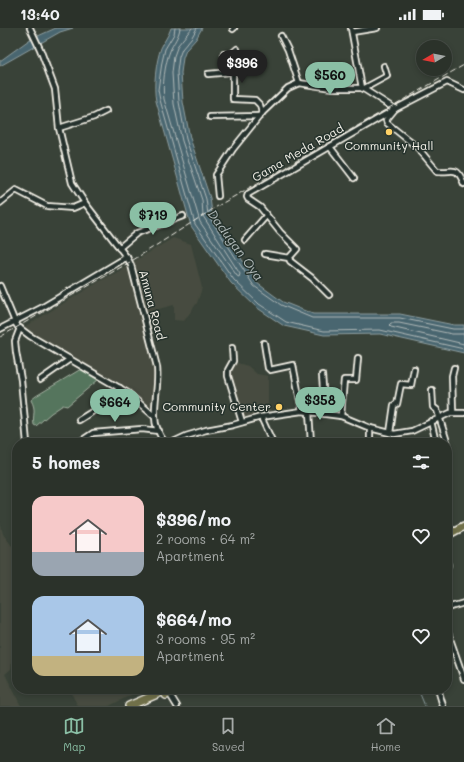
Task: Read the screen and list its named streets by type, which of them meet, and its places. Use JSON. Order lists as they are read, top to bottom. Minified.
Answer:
{"streets":{"street":["Gama Meda Road","Amuna Road"]},"water":["Dadugan Oya"],"places":["Community Hall","Community Center"],"north":"left","page":{"status":"13:40","price":["$396","$560","$719","$358","$664"],"heading":"5 homes","list":[{"name":"$396/mo","note":"2 rooms · 64 m² · Apartment"},{"name":"$664/mo","note":"3 rooms · 95 m² · Apartment"}],"tabs":["Map","Saved","Home"]}}
